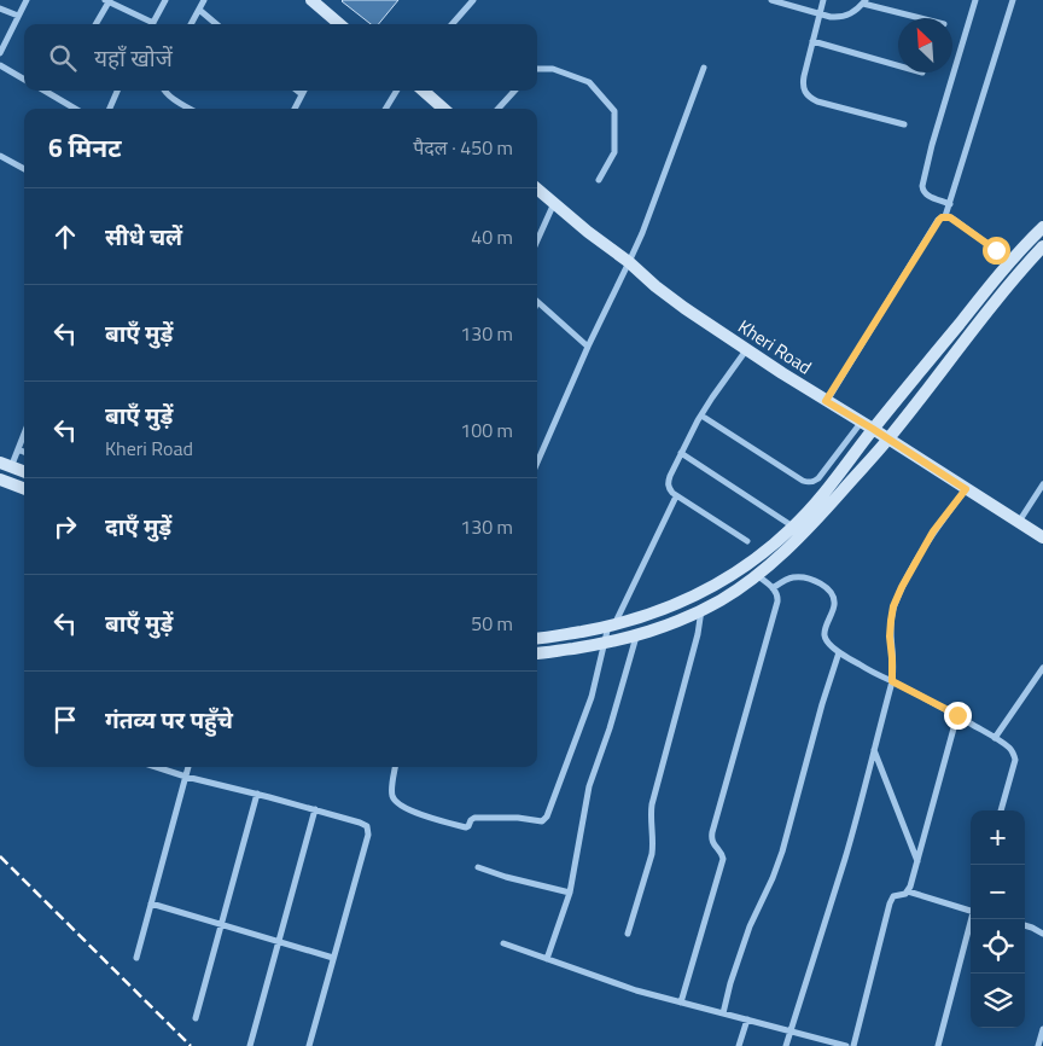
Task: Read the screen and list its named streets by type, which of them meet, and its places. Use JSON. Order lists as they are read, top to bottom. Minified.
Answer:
{"streets":{"street":["Kheri Road"]},"north":"top left","page":{"search":"यहाँ खोजें","heading":["6 मिनट","पैदल · 450 m"],"list":[["सीधे चलें","40 m"],["बाएँ मुड़ें","130 m"],["बाएँ मुड़ें","Kheri Road","100 m"],["दाएँ मुड़ें","130 m"],["बाएँ मुड़ें","50 m"],"गंतव्य पर पहुँचे"],"map_buttons":["+","−"]}}
